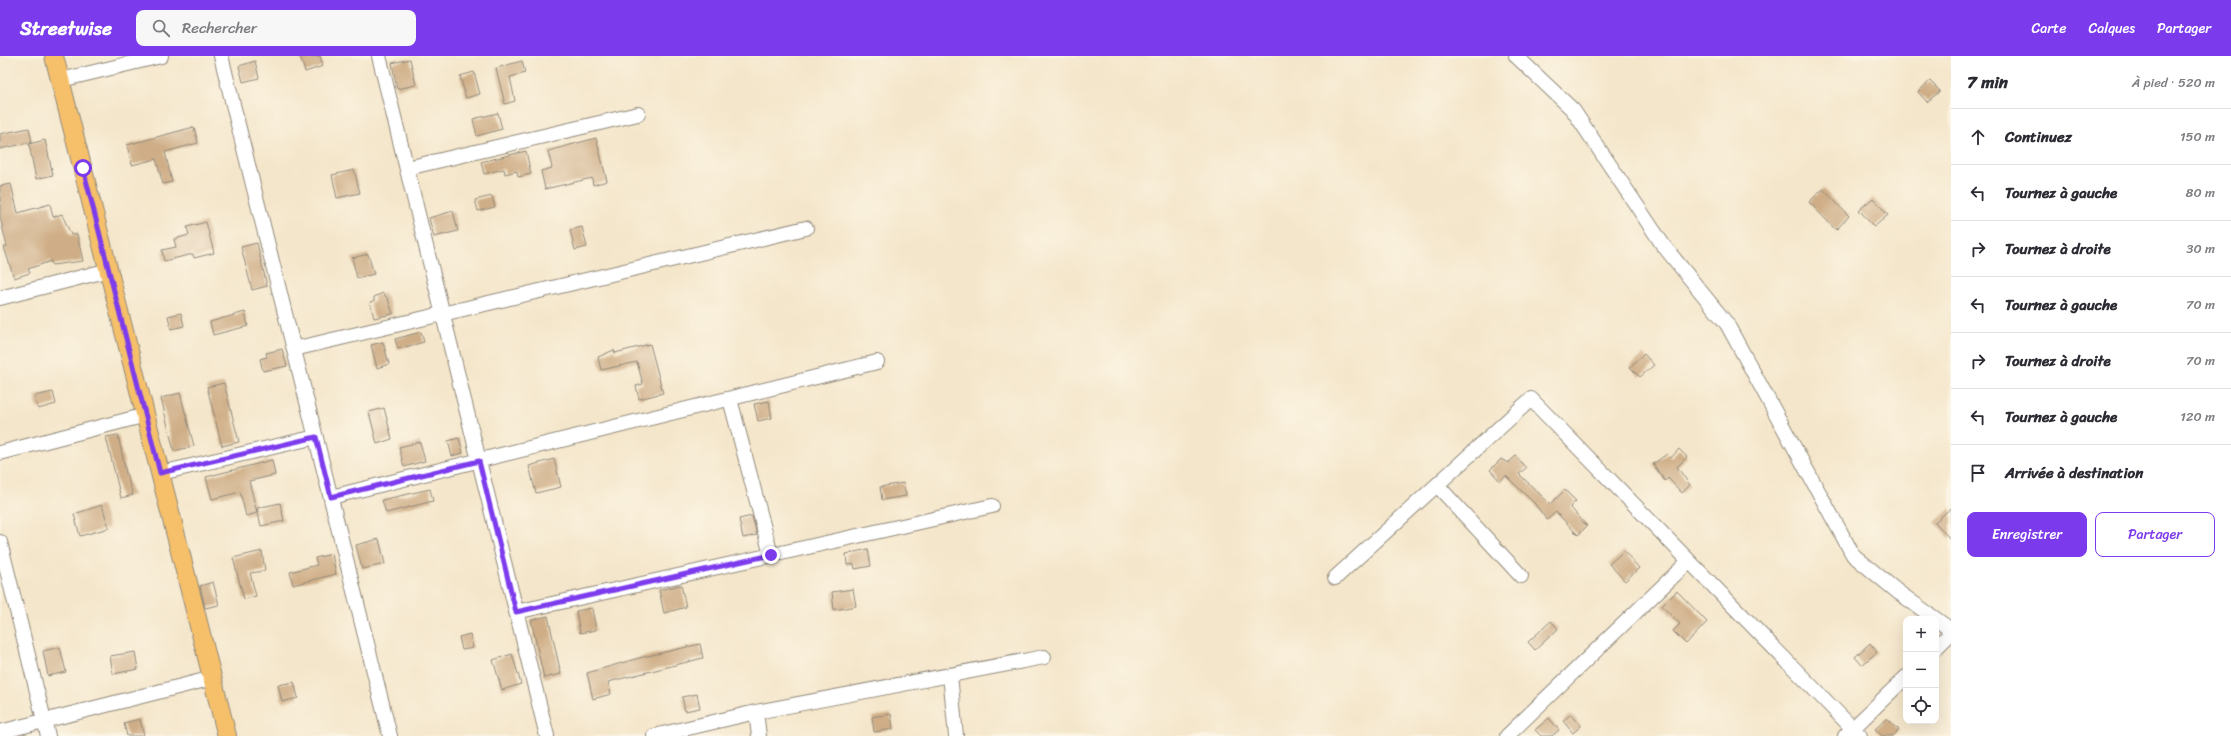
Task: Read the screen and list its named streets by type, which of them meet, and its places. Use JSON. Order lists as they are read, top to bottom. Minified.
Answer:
{"page":{"header":"Streetwise","search":"Rechercher","nav":["Carte","Calques","Partager"],"heading":["7 min","À pied · 520 m"],"list":[["Continuez","150 m"],["Tournez à gauche","80 m"],["Tournez à droite","30 m"],["Tournez à gauche","70 m"],["Tournez à droite","70 m"],["Tournez à gauche","120 m"],"Arrivée à destination"],"buttons":["Enregistrer","Partager"],"map_buttons":["+","−"]}}
